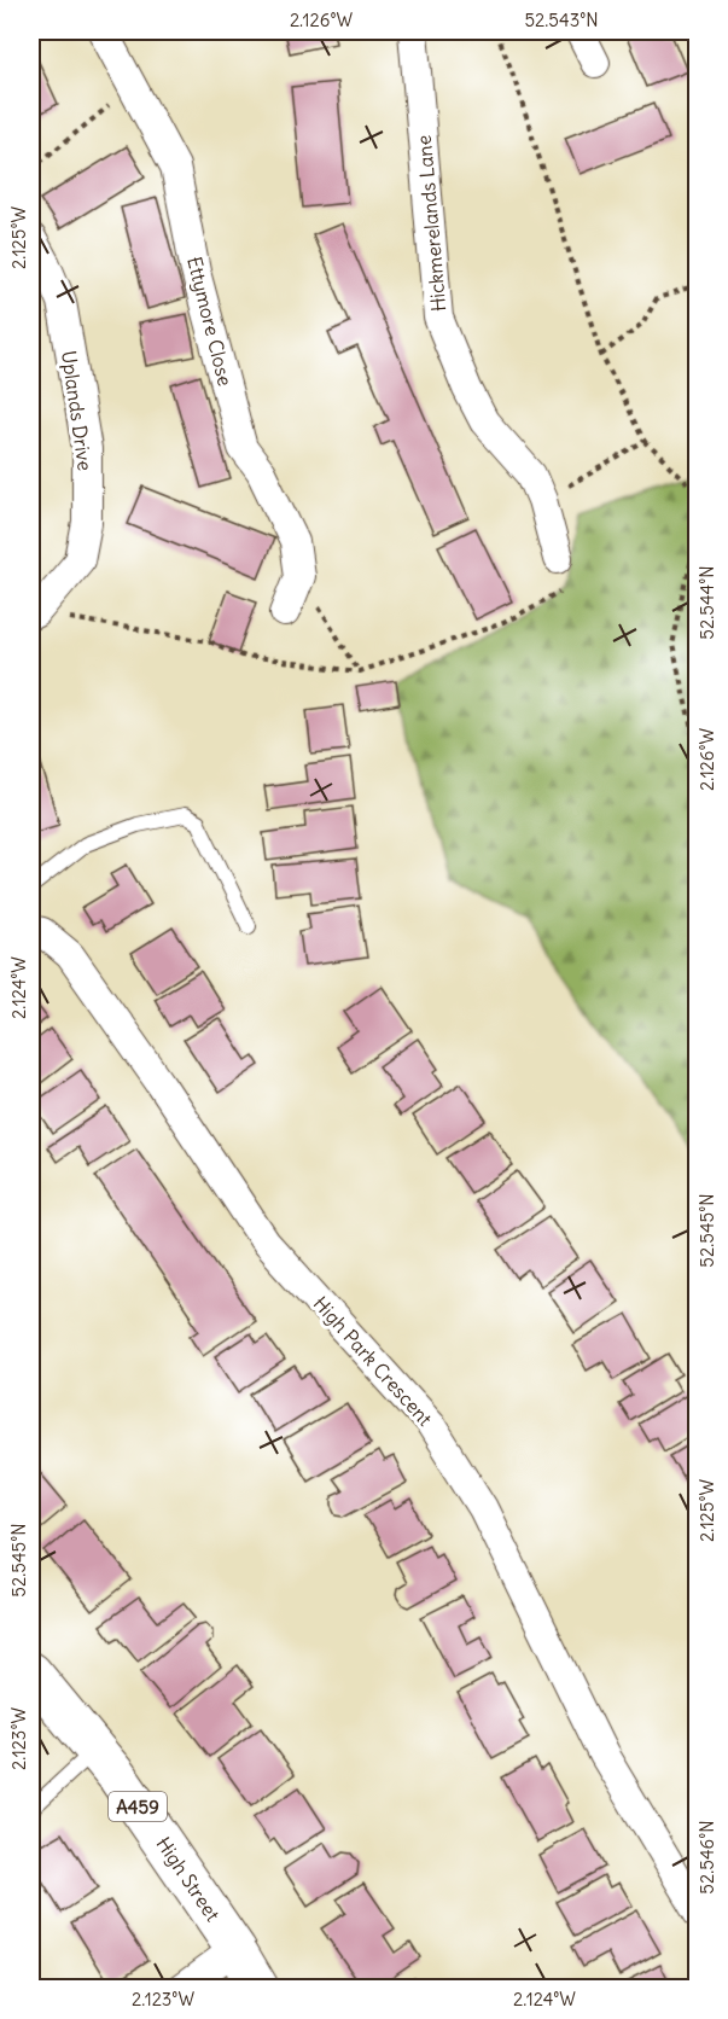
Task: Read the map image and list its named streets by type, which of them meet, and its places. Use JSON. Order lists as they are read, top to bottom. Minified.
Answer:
{"streets":{"main road":["A459","High Street"],"street":["Hickmerelands Lane","Ettymore Close","Uplands Drive","High Park Crescent"]},"coordinates":["2.126°W","52.543°N","2.125°W","52.544°N","2.124°W","52.545°N","2.123°W","52.546°N"]}
